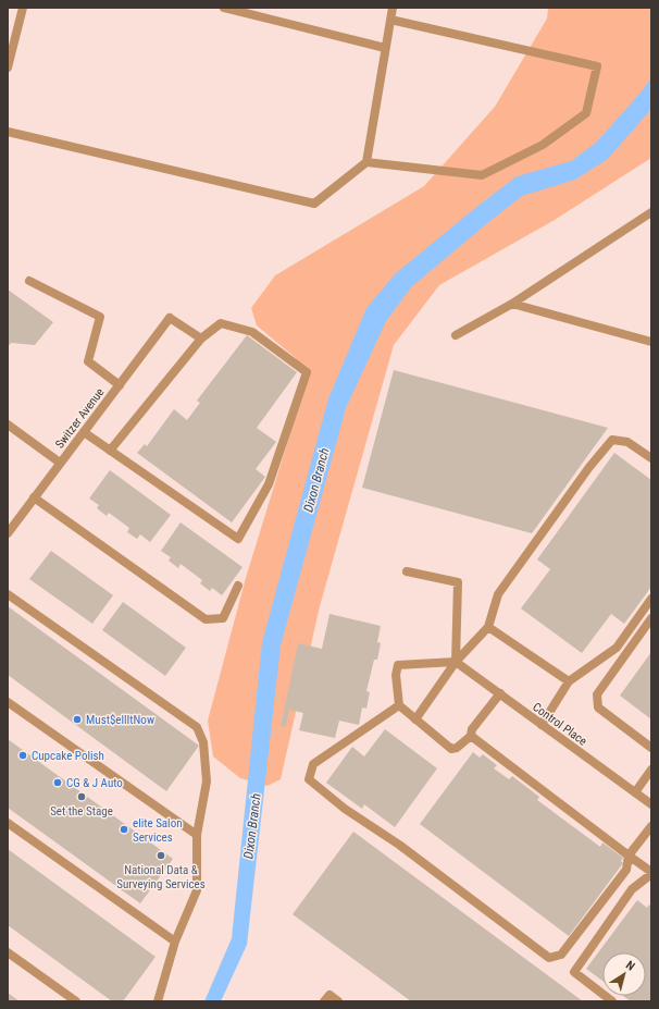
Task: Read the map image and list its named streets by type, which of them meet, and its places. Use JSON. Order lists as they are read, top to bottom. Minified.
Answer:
{"streets":{"street":["Switzer Avenue","Control Place"]},"water":["Dixon Branch"],"places":["Must$ellItNow","Cupcake Polish","CG & J Auto","Set the Stage","elite Salon Services","National Data & Surveying Services"],"north":"top right"}
